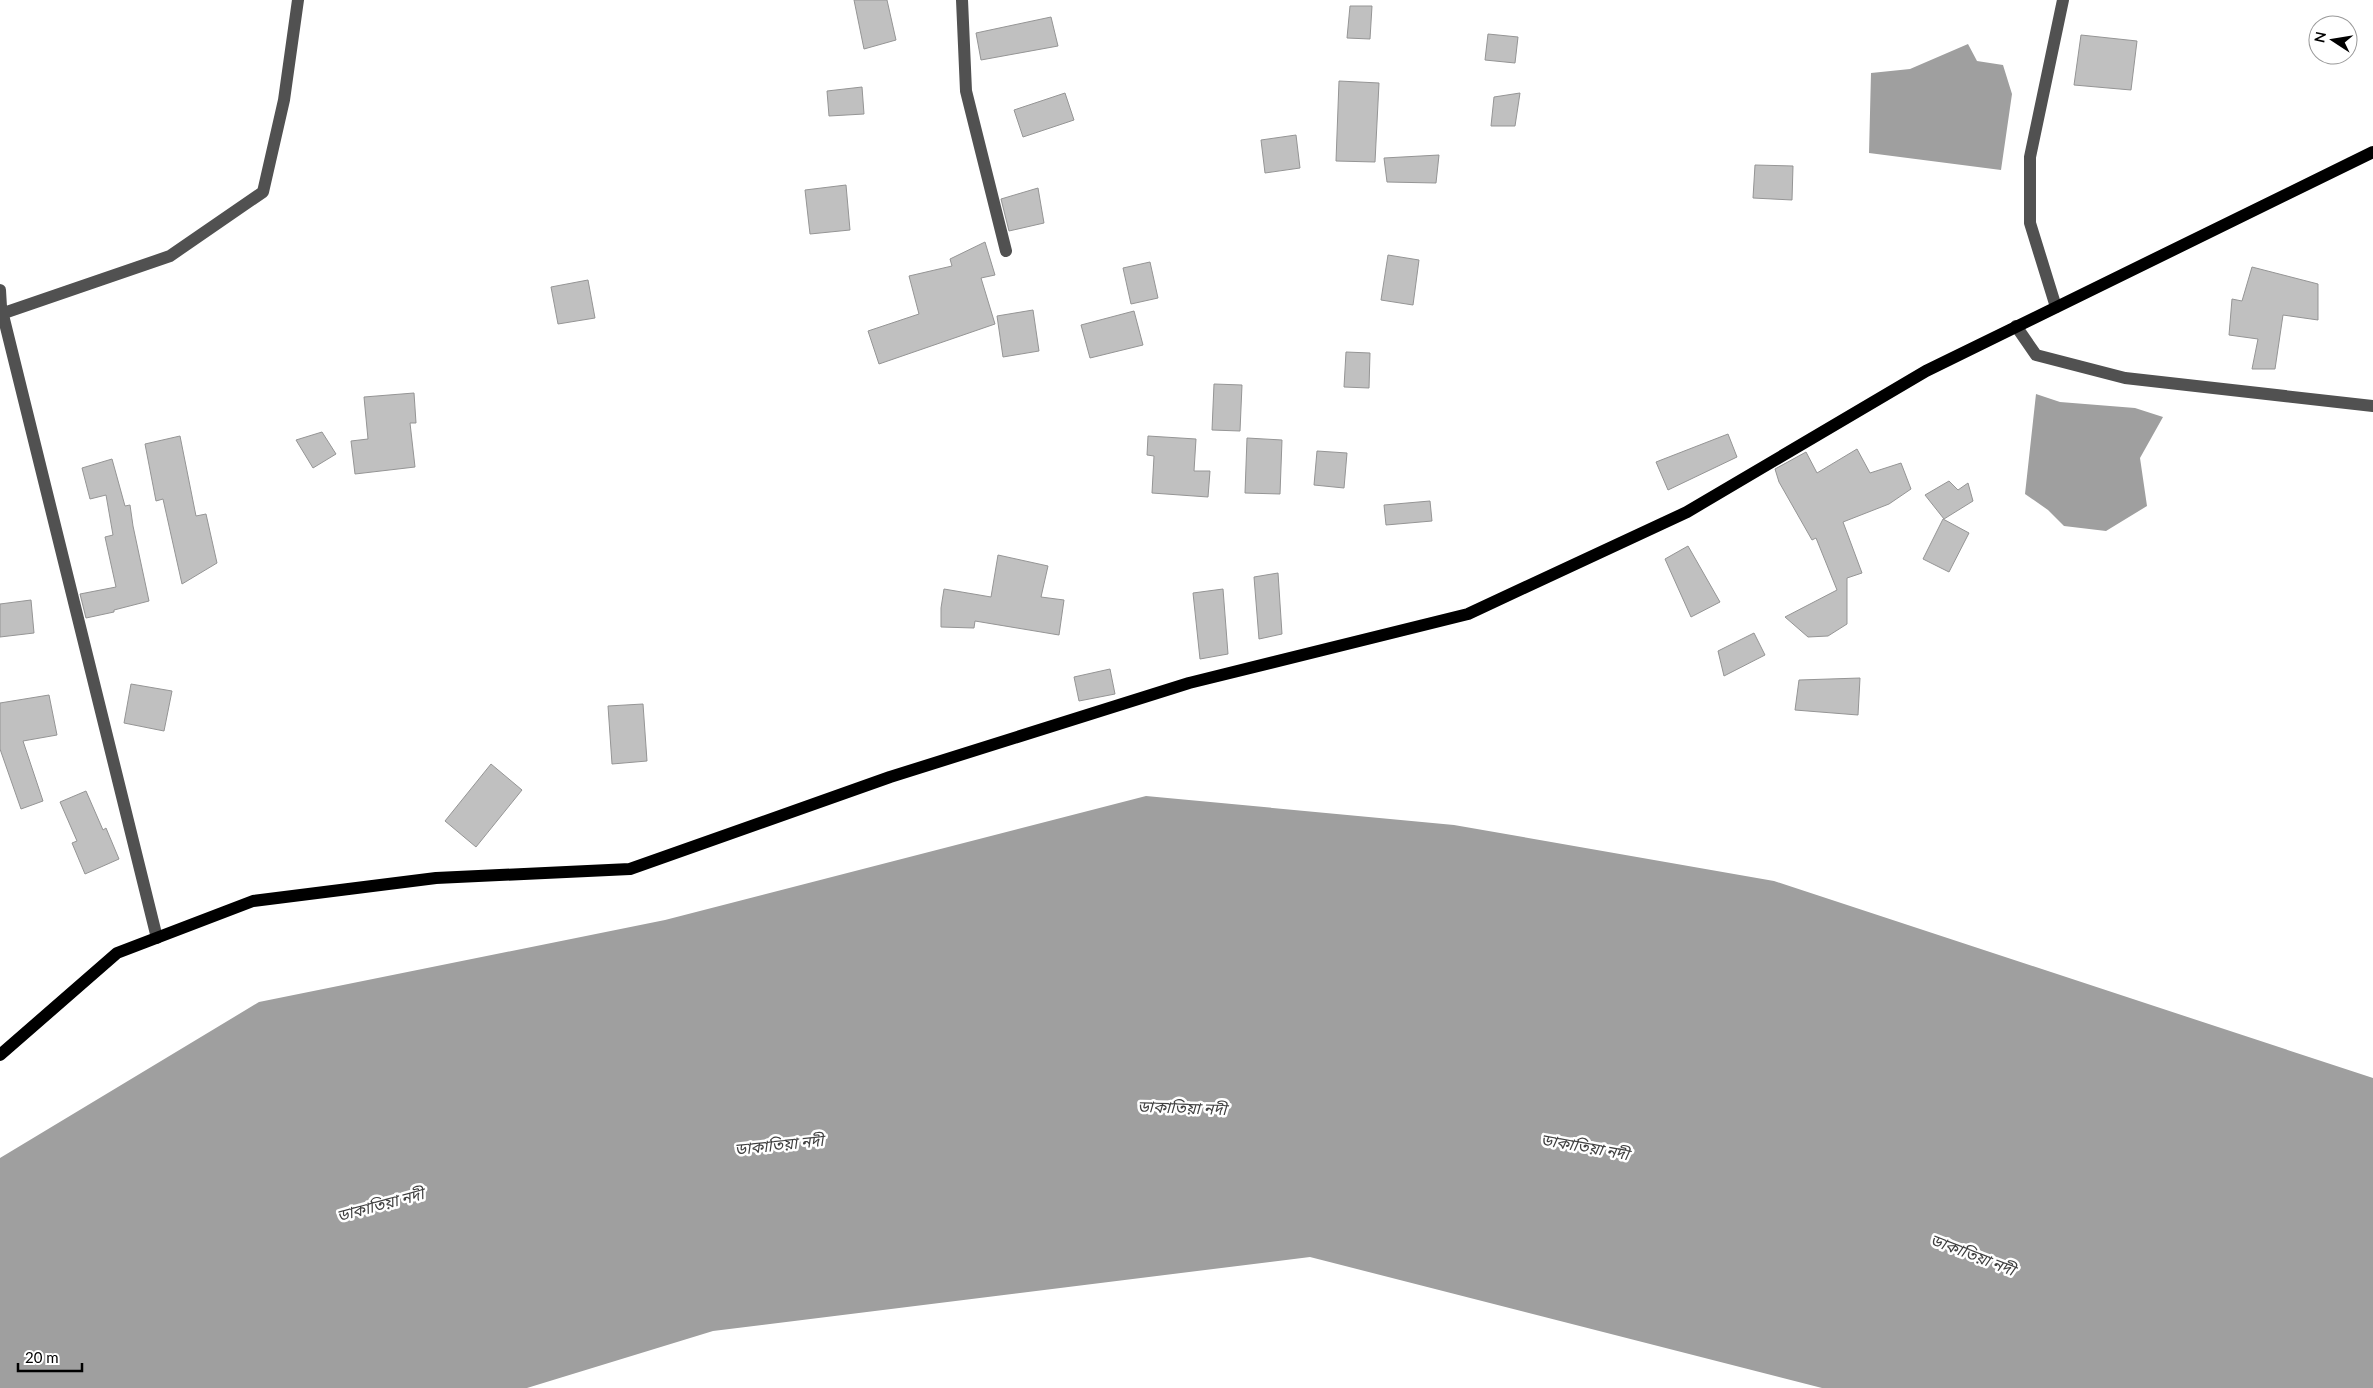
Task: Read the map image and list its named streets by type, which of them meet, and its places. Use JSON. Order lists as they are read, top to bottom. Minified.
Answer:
{"water":["ডাকাতিয়া নদী"],"scale_bar":"20 m","north":"left"}
